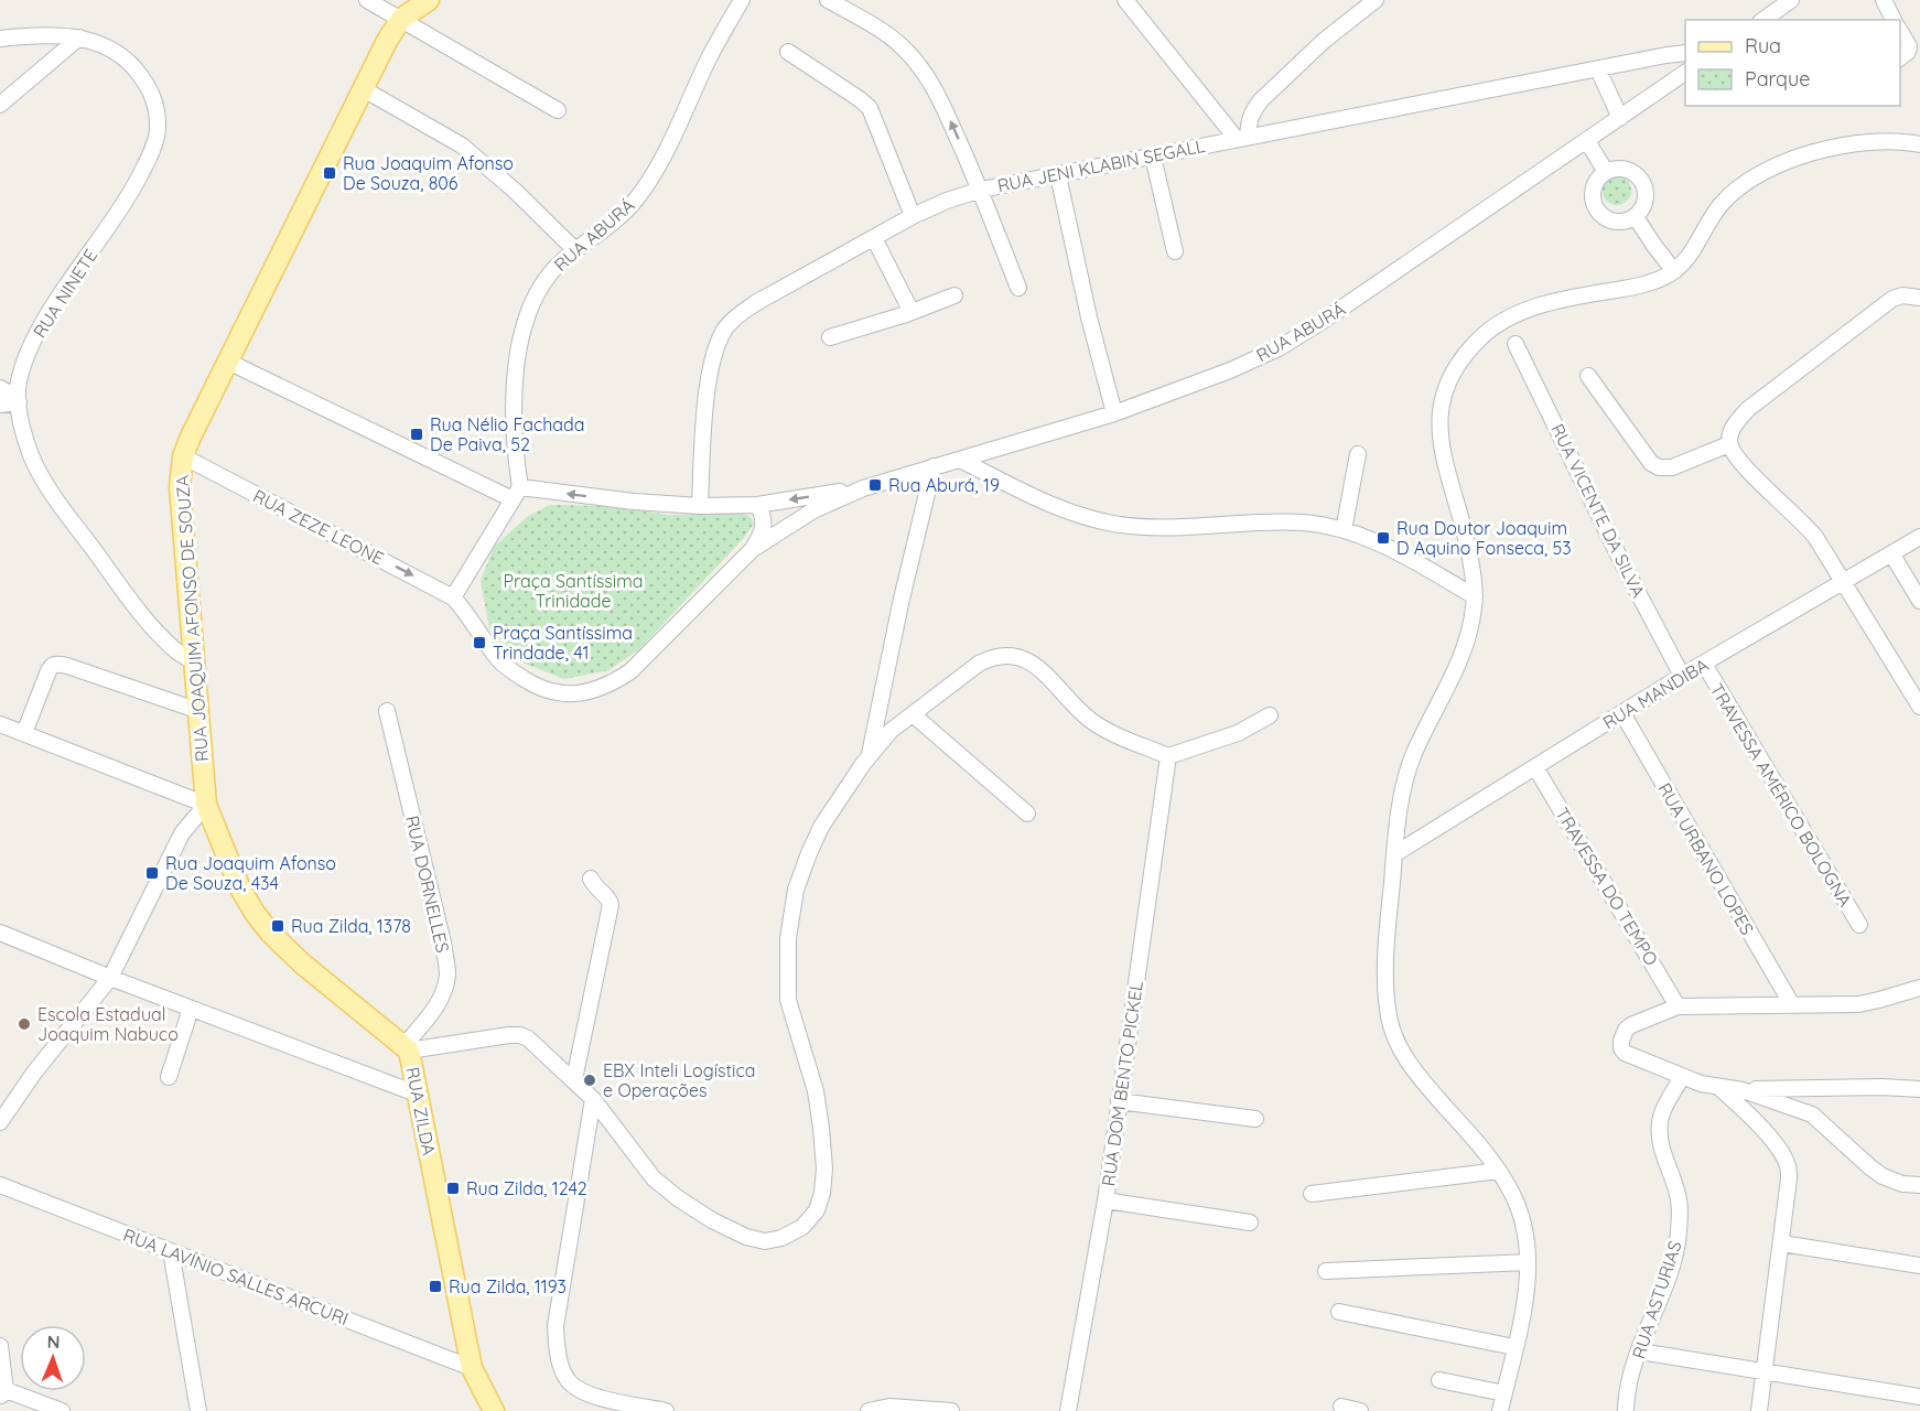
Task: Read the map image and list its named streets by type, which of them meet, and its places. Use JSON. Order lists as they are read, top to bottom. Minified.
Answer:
{"streets":{"main road":["RUA JOAQUIM AFONSO DE SOUZA","RUA ZILDA"],"street":["RUA JENI KLABIN SEGALL","RUA ABURÁ","RUA NINETE","RUA VICENTE DA SILVA","RUA ZEZE LEONE","RUA MANDIBA","TRAVESSA AMÉRICO BOLOGNA","RUA URBANO LOPES","RUA DORNELLES","TRAVESSA DO TEMPO","RUA DOM BENTO PICKEL","RUA LAVÍNIO SALLES ARCURI","RUA ASTURIAS"]},"crossings":[["RUA JENI KLABIN SEGALL","RUA ABURÁ"],["RUA ABURÁ","RUA ZEZE LEONE"],["RUA NINETE","RUA JOAQUIM AFONSO DE SOUZA"],["RUA VICENTE DA SILVA","RUA MANDIBA"],["RUA ZEZE LEONE","RUA JOAQUIM AFONSO DE SOUZA"],["RUA JOAQUIM AFONSO DE SOUZA","RUA ZILDA"],["RUA MANDIBA","TRAVESSA AMÉRICO BOLOGNA"],["RUA MANDIBA","RUA URBANO LOPES"],["RUA MANDIBA","TRAVESSA DO TEMPO"],["RUA DORNELLES","RUA ZILDA"],["RUA ZILDA","RUA LAVÍNIO SALLES ARCURI"]],"parks":["Praça Santíssima Trinidade"],"places":{"transit":["Rua Joaquim Afonso De Souza, 806","Rua Nélio Fachada De Paiva, 52","Rua Aburá, 19","Rua Doutor Joaquim D Aquino Fonseca, 53","Praça Santíssima Trindade, 41","Rua Joaquim Afonso De Souza, 434","Rua Zilda, 1378","Rua Zilda, 1242","Rua Zilda, 1193"],"other":["Escola Estadual Joaquim Nabuco","EBX Inteli Logística e Operações"]},"legend":["Rua","Parque"],"north":"top"}
